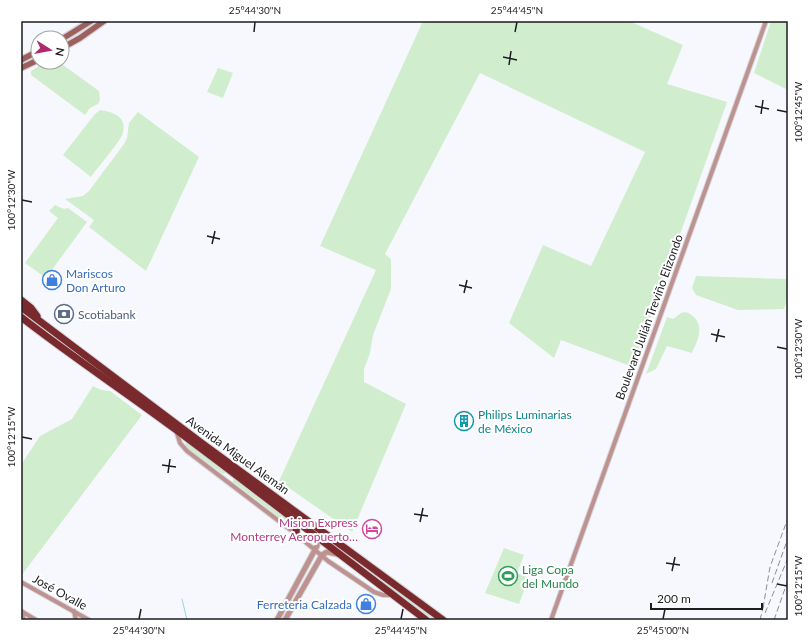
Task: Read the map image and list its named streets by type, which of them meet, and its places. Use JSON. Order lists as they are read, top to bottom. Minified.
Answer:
{"streets":{"highway":["Avenida Miguel Alemán"],"street":["Boulevard Julián Treviño Elizondo","José Ovalle"]},"places":{"shop":["Mariscos Don Arturo","Ferreteria Calzada"],"bank":["Scotiabank"],"building":["Philips Luminarias de México"],"hotel":["Mision Express Monterrey Aeropuerto…"],"sports":["Liga Copa del Mundo"]},"scale_bar":"200 m","north":"right","coordinates":["25°44'30\"N","25°44'45\"N","100°12'45\"W","100°12'30\"W","100°12'15\"W","25°45'00\"N"]}
